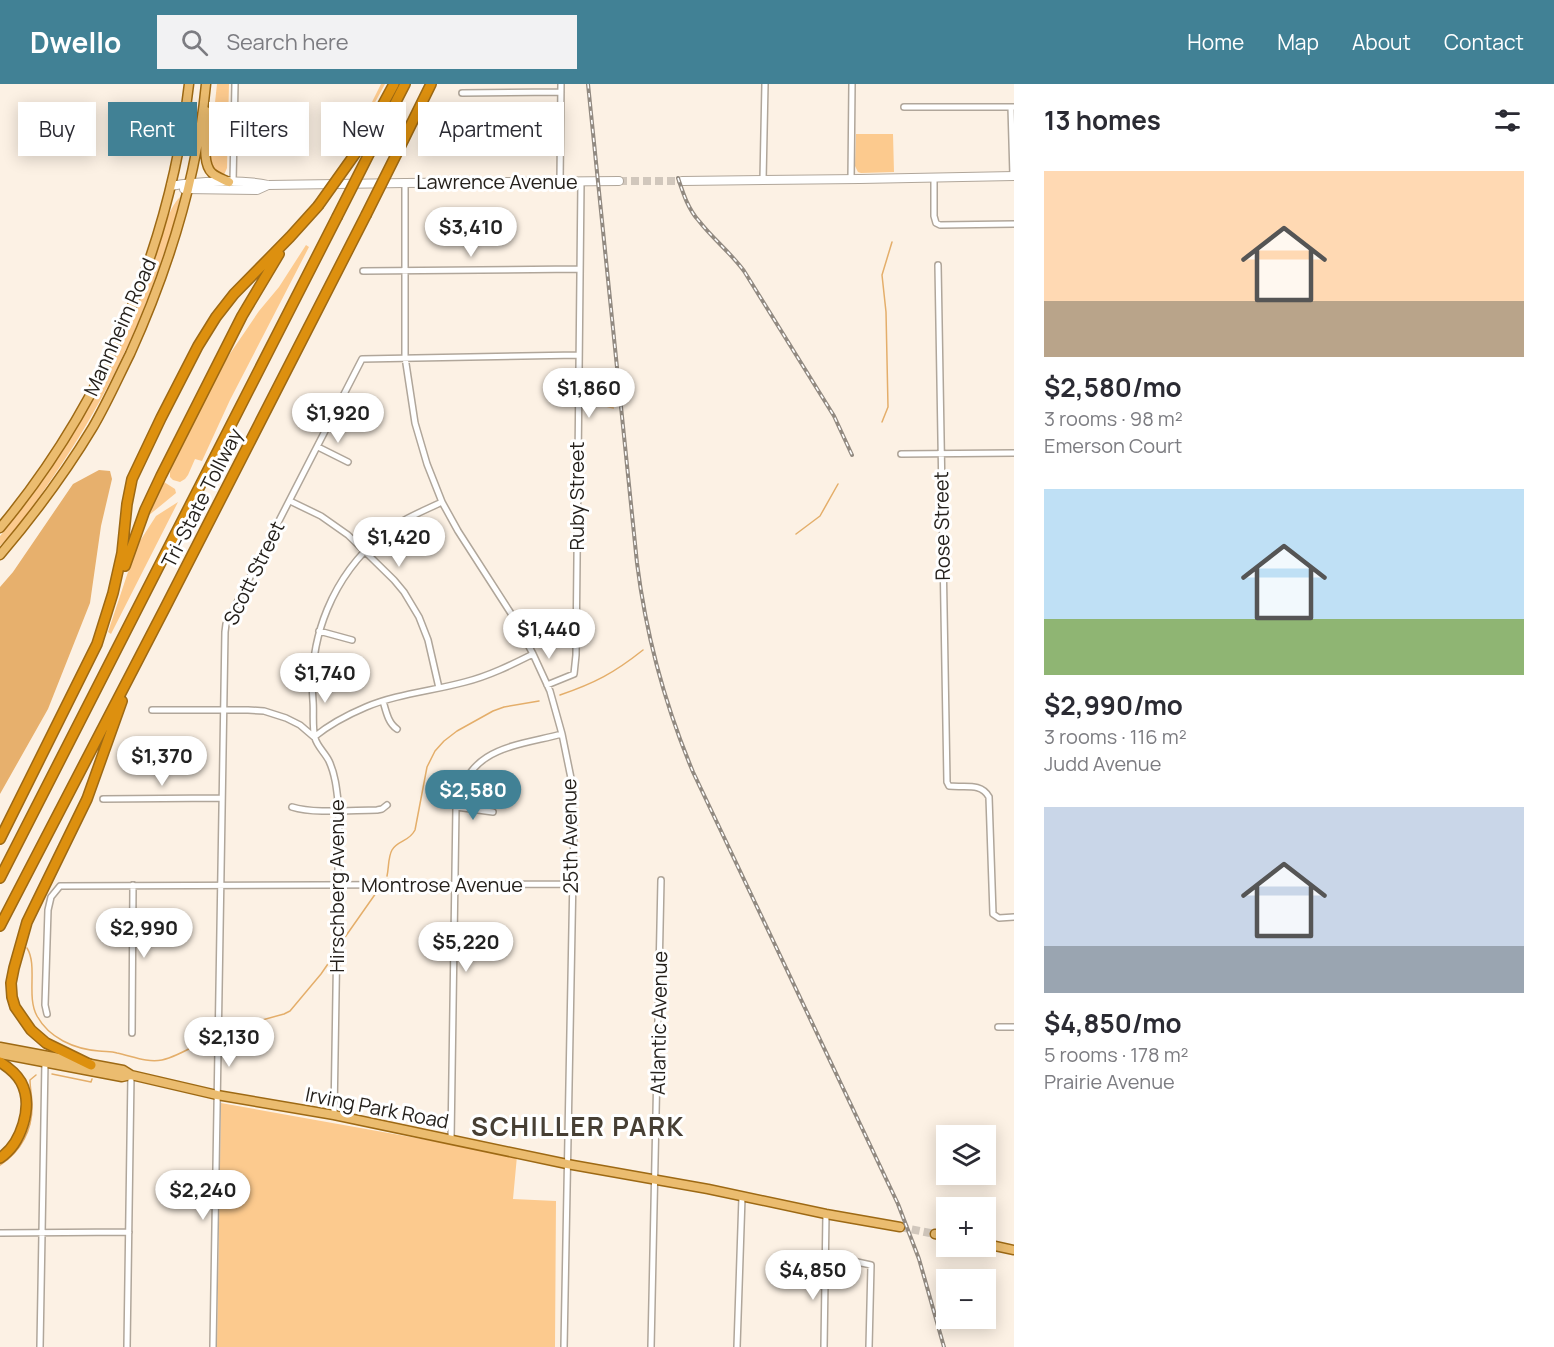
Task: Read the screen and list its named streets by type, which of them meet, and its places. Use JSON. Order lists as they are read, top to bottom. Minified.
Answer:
{"streets":{"highway":["Tri-State Tollway"],"main road":["Lawrence Avenue","Mannheim Road","Irving Park Road"],"street":["Ruby Street","Rose Street","Scott Street","25th Avenue","Montrose Avenue","Hirschberg Avenue","Atlantic Avenue"]},"crossings":[["Lawrence Avenue","Mannheim Road"],["Lawrence Avenue","Ruby Street"],["Lawrence Avenue","25th Avenue"],["Ruby Street","25th Avenue"],["Scott Street","25th Avenue"],["Scott Street","Montrose Avenue"],["Scott Street","Irving Park Road"],["25th Avenue","Montrose Avenue"],["25th Avenue","Hirschberg Avenue"],["25th Avenue","Irving Park Road"],["Montrose Avenue","Hirschberg Avenue"],["Hirschberg Avenue","Irving Park Road"],["Atlantic Avenue","Irving Park Road"]],"districts":["SCHILLER PARK"],"page":{"header":"Dwello","search":"Search here","nav":["Home","Map","About","Contact"],"heading":"13 homes","chip":["Buy","Rent","Filters","New","Apartment"],"list":[{"name":"$2,580/mo","note":"3 rooms · 98 m² · Emerson Court"},{"name":"$2,990/mo","note":"3 rooms · 116 m² · Judd Avenue"},{"name":"$4,850/mo","note":"5 rooms · 178 m² · Prairie Avenue"}],"price":["$3,410","$1,860","$1,920","$1,420","$1,440","$1,740","$1,370","$2,580","$2,990","$5,220","$2,130","$2,240","$4,850"],"map_buttons":["+","−"]}}
